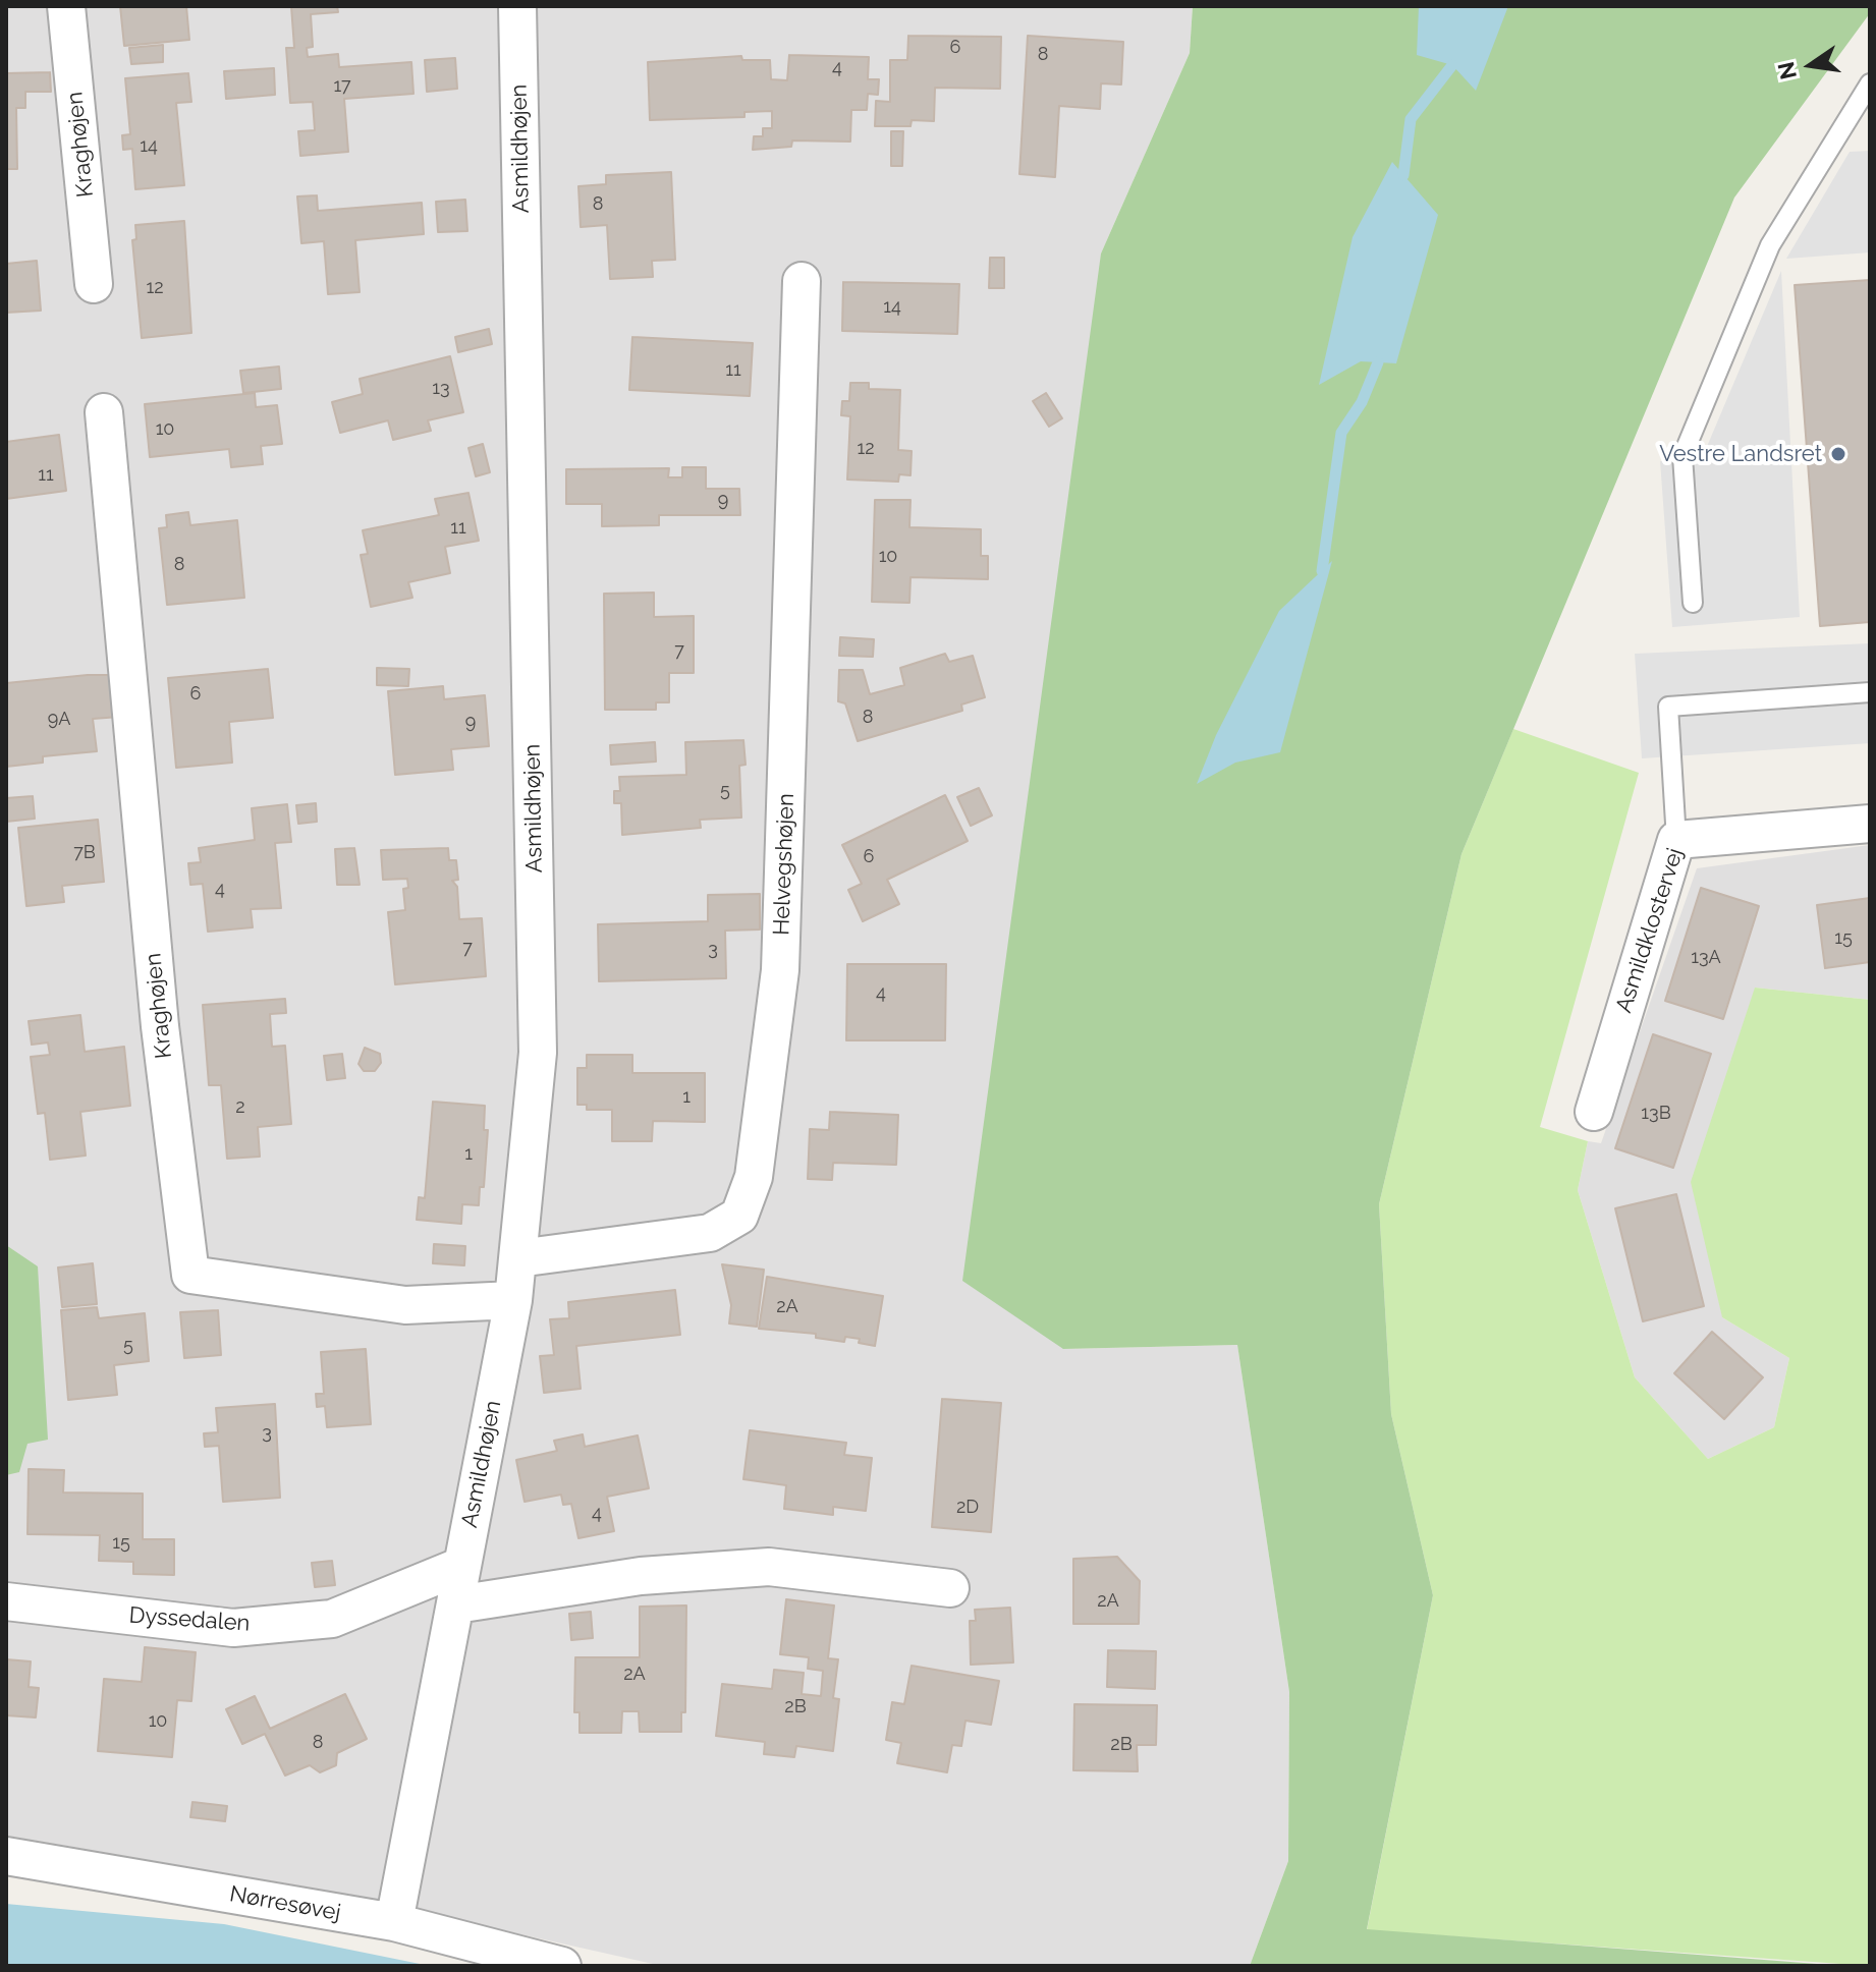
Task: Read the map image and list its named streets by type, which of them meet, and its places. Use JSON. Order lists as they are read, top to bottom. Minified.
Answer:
{"streets":{"street":["Kraghøjen","Asmildhøjen","Helvegshøjen","Asmildklostervej","Dyssedalen","Nørresøvej"]},"crossings":[["Kraghøjen","Asmildhøjen"],["Asmildhøjen","Helvegshøjen"],["Asmildhøjen","Dyssedalen"],["Asmildhøjen","Nørresøvej"]],"places":["Vestre Landsret"],"house_numbers":["6","8","4","17","14","8","12","14","11","13","10","12","11","9","11","10","8","7","6","8","9A","9","5","7B","6","4","15","7","3","13A","4","1","2","13B","1","2A","5","3","2D","4","15","2A","2A","2B","10","8","2B"],"north":"left"}
